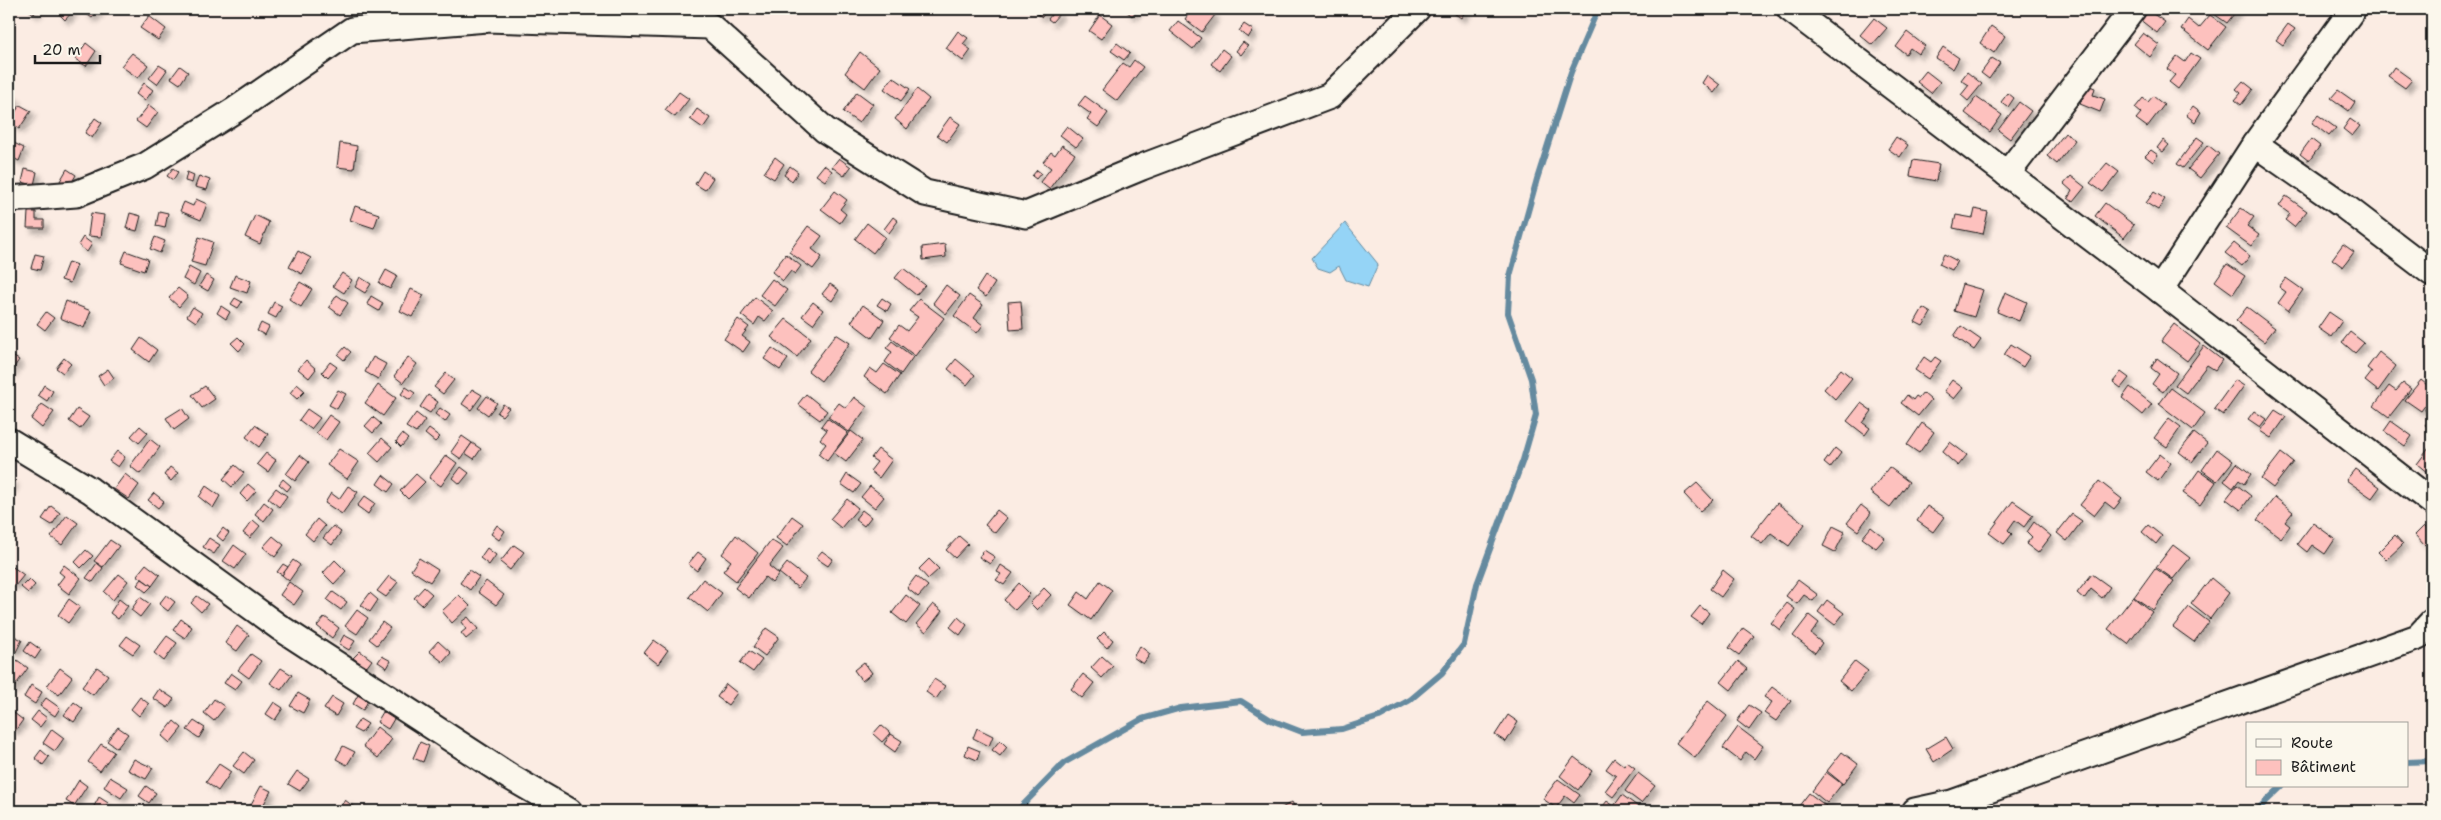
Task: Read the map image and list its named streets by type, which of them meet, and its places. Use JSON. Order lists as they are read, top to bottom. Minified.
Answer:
{"legend":["Route","Bâtiment"],"scale_bar":"20 m"}
